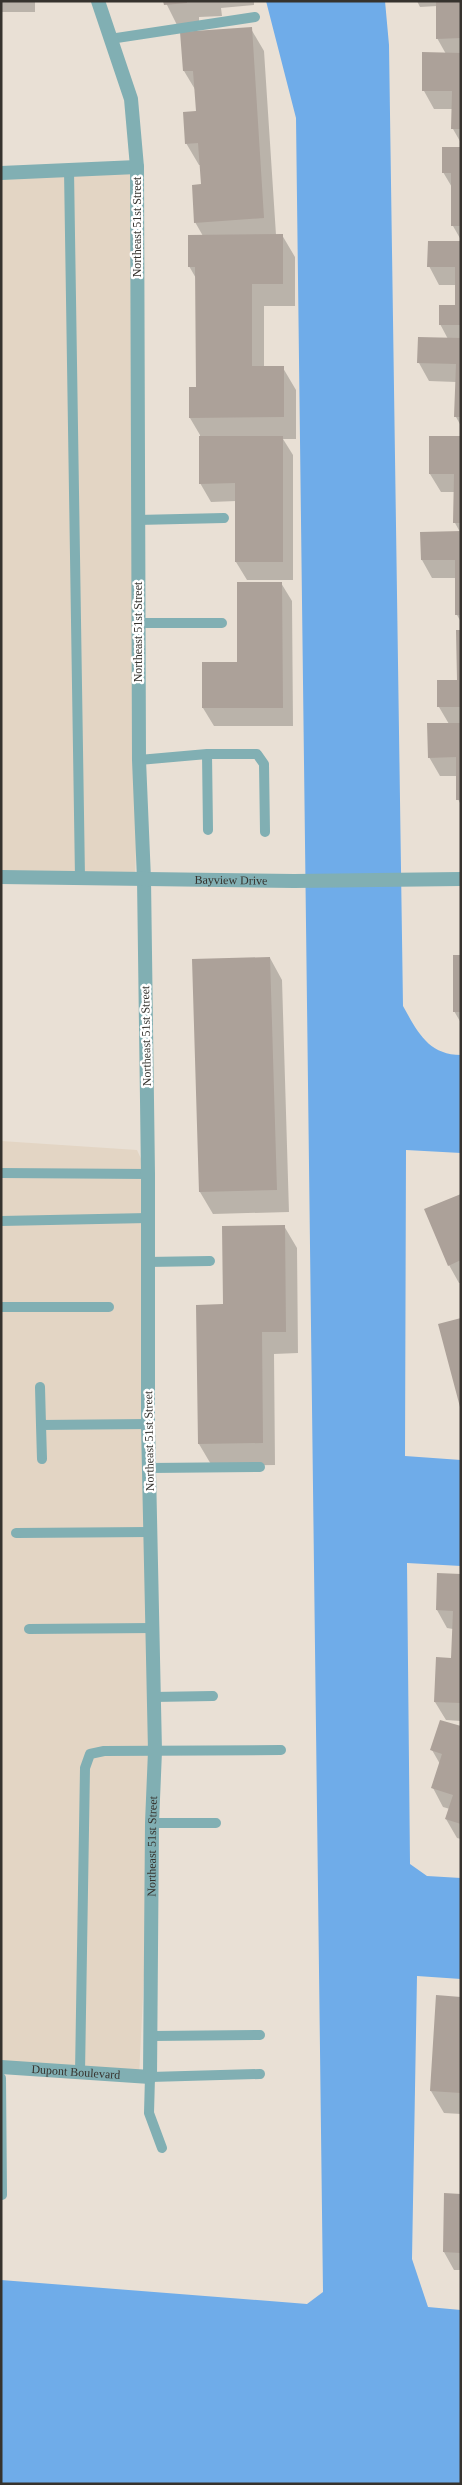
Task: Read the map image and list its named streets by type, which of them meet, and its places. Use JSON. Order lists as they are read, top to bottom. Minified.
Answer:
{"streets":{"street":["Northeast 51st Street","Bayview Drive","Dupont Boulevard"]},"crossings":[["Northeast 51st Street","Bayview Drive"],["Northeast 51st Street","Dupont Boulevard"]]}
